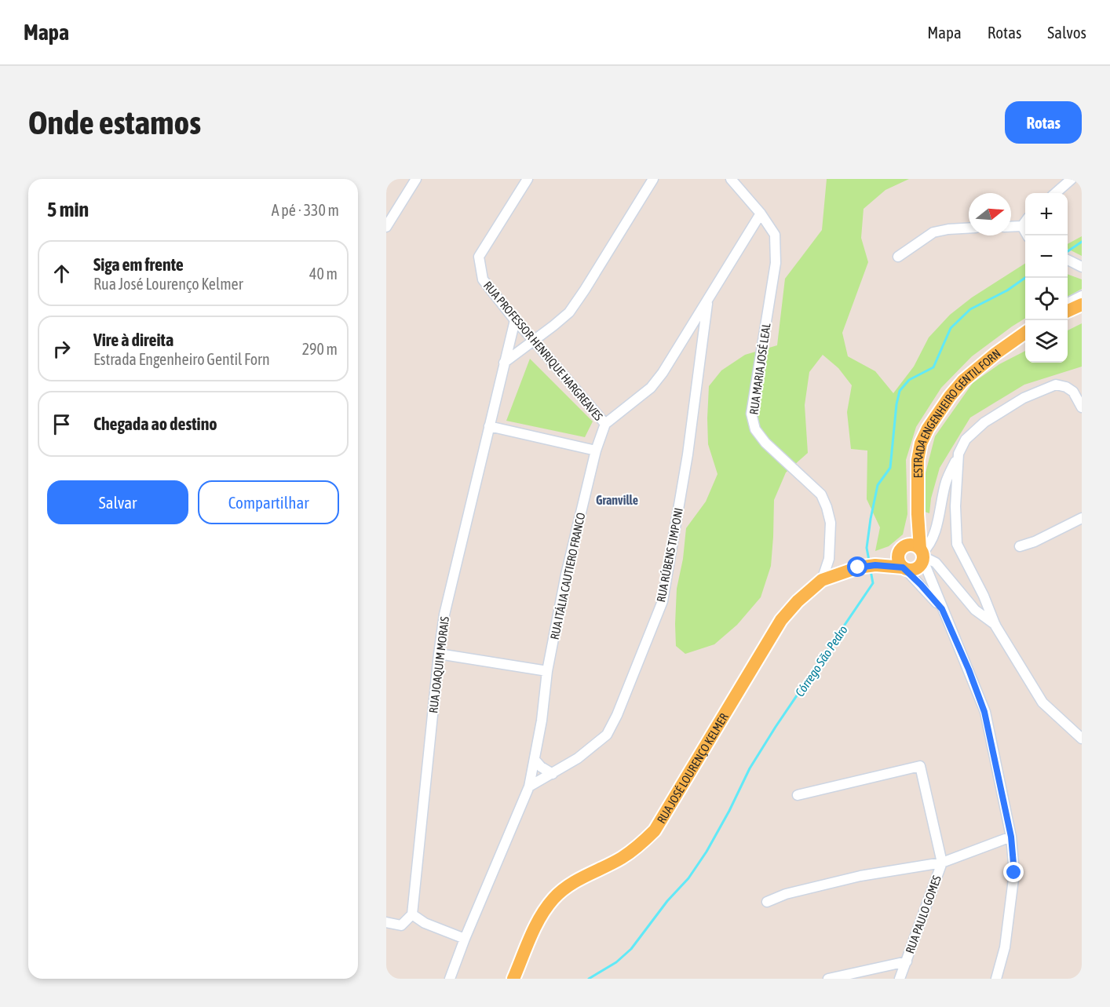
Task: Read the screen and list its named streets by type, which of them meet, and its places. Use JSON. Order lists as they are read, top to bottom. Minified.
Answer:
{"streets":{"main road":["ESTRADA ENGENHEIRO GENTIL FORN","RUA JOSÉ LOURENÇO KELMER"],"street":["RUA PROFESSOR HENRIQUE HARGREAVES","RUA MARIA JOSÉ LEAL","RUA RÚBENS TIMPONI","RUA ITÁLIA CAUTIERO FRANCO","RUA JOAQUIM MORAIS","RUA PAULO GOMES"]},"crossings":[["RUA PROFESSOR HENRIQUE HARGREAVES","RUA ITÁLIA CAUTIERO FRANCO"],["RUA PROFESSOR HENRIQUE HARGREAVES","RUA JOAQUIM MORAIS"],["RUA MARIA JOSÉ LEAL","RUA JOSÉ LOURENÇO KELMER"],["ESTRADA ENGENHEIRO GENTIL FORN","RUA JOSÉ LOURENÇO KELMER"],["RUA RÚBENS TIMPONI","RUA ITÁLIA CAUTIERO FRANCO"]],"districts":["Granville"],"water":["Córrego São Pedro"],"north":"right","page":{"header":"Mapa","nav":["Mapa","Rotas","Salvos"],"buttons":["Rotas",["Salvar","Compartilhar"]],"title":"Onde estamos","heading":["5 min","A pé · 330 m"],"map_buttons":["+","−"],"list":[["Siga em frente","Rua José Lourenço Kelmer","40 m"],["Vire à direita","Estrada Engenheiro Gentil Forn","290 m"],"Chegada ao destino"]}}
